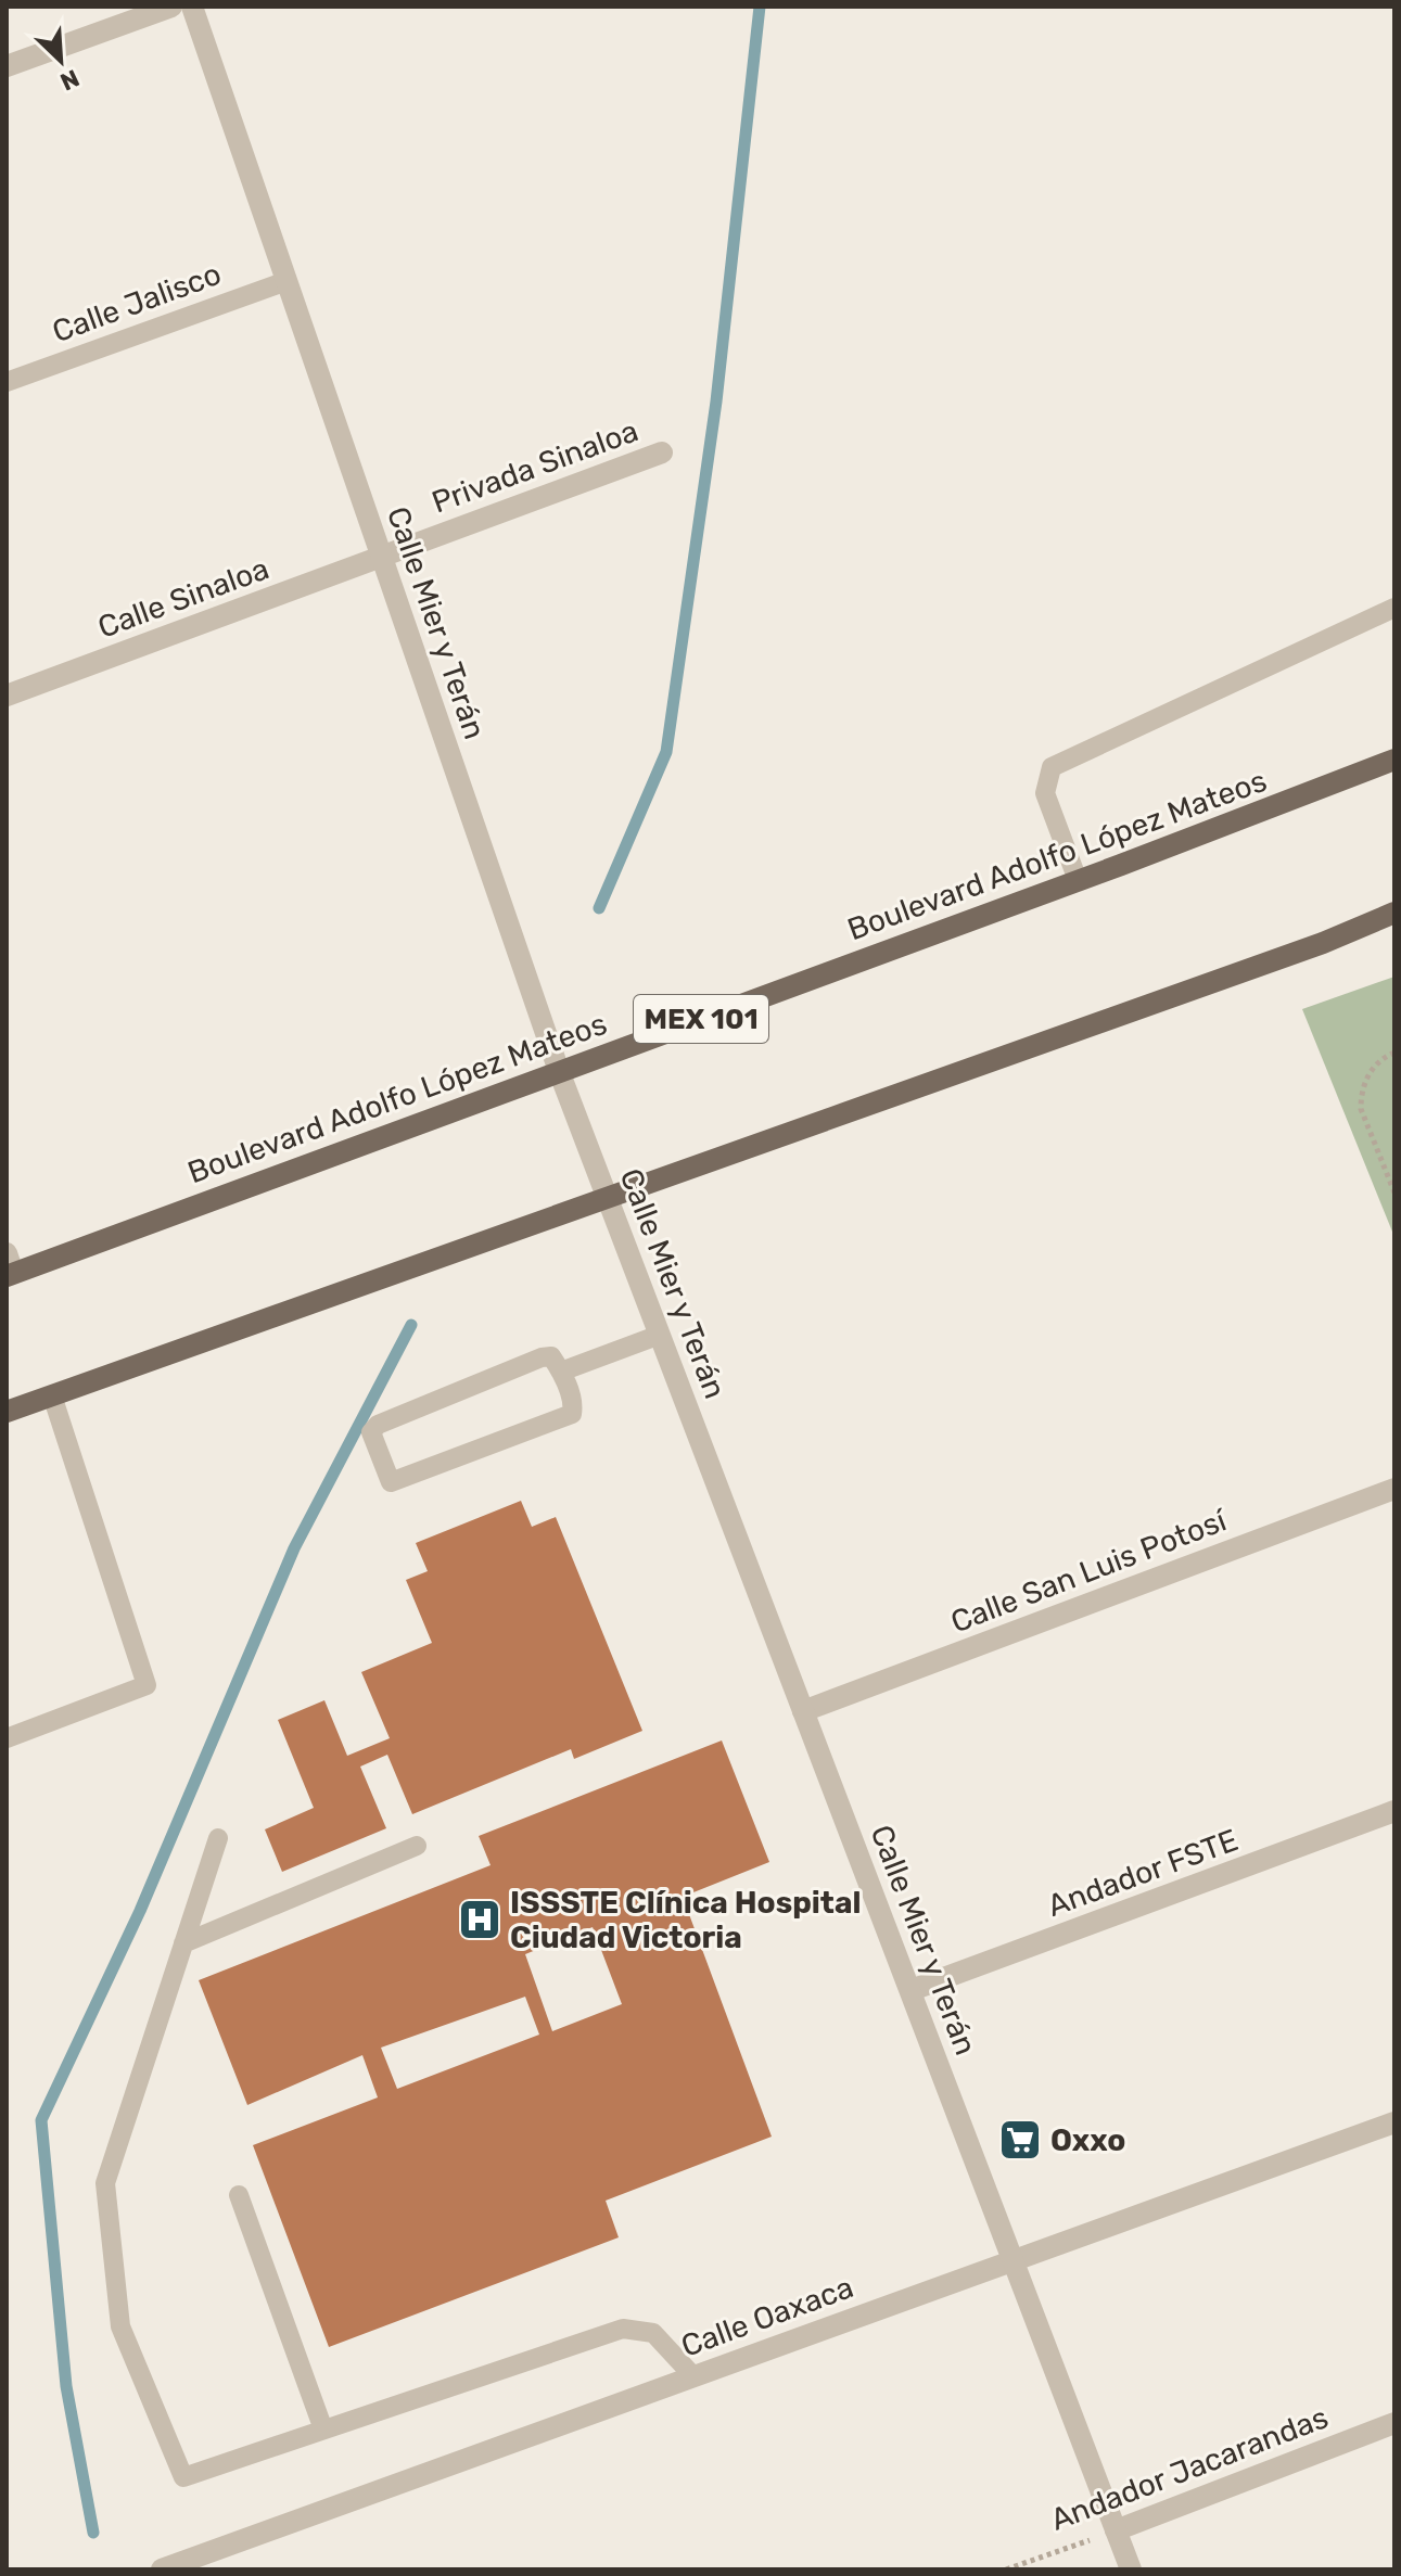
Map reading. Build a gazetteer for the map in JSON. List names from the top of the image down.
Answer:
{
  "streets": {
    "main road": ["Boulevard Adolfo López Mateos", "MEX 101"],
    "street": [
      "Privada Sinaloa",
      "Calle Sinaloa",
      "Calle Mier y Terán",
      "Calle San Luis Potosí",
      "Andador FSTE",
      "Calle Oaxaca",
      "Andador Jacarandas"
    ],
    "lane": ["Calle Jalisco"]
  },
  "crossings": [
    ["Calle Jalisco", "Calle Mier y Terán"],
    ["Privada Sinaloa", "Calle Sinaloa"],
    ["Privada Sinaloa", "Calle Mier y Terán"],
    ["Calle Sinaloa", "Calle Mier y Terán"],
    ["Calle Mier y Terán", "Boulevard Adolfo López Mateos"],
    ["Calle Mier y Terán", "Calle San Luis Potosí"],
    ["Calle Mier y Terán", "Andador FSTE"],
    ["Calle Mier y Terán", "Calle Oaxaca"],
    ["Calle Mier y Terán", "Andador Jacarandas"]
  ],
  "places": {
    "hospital": ["ISSSTE Clínica Hospital Ciudad Victoria"],
    "supermarket": ["Oxxo"]
  },
  "north": "bottom right"
}
